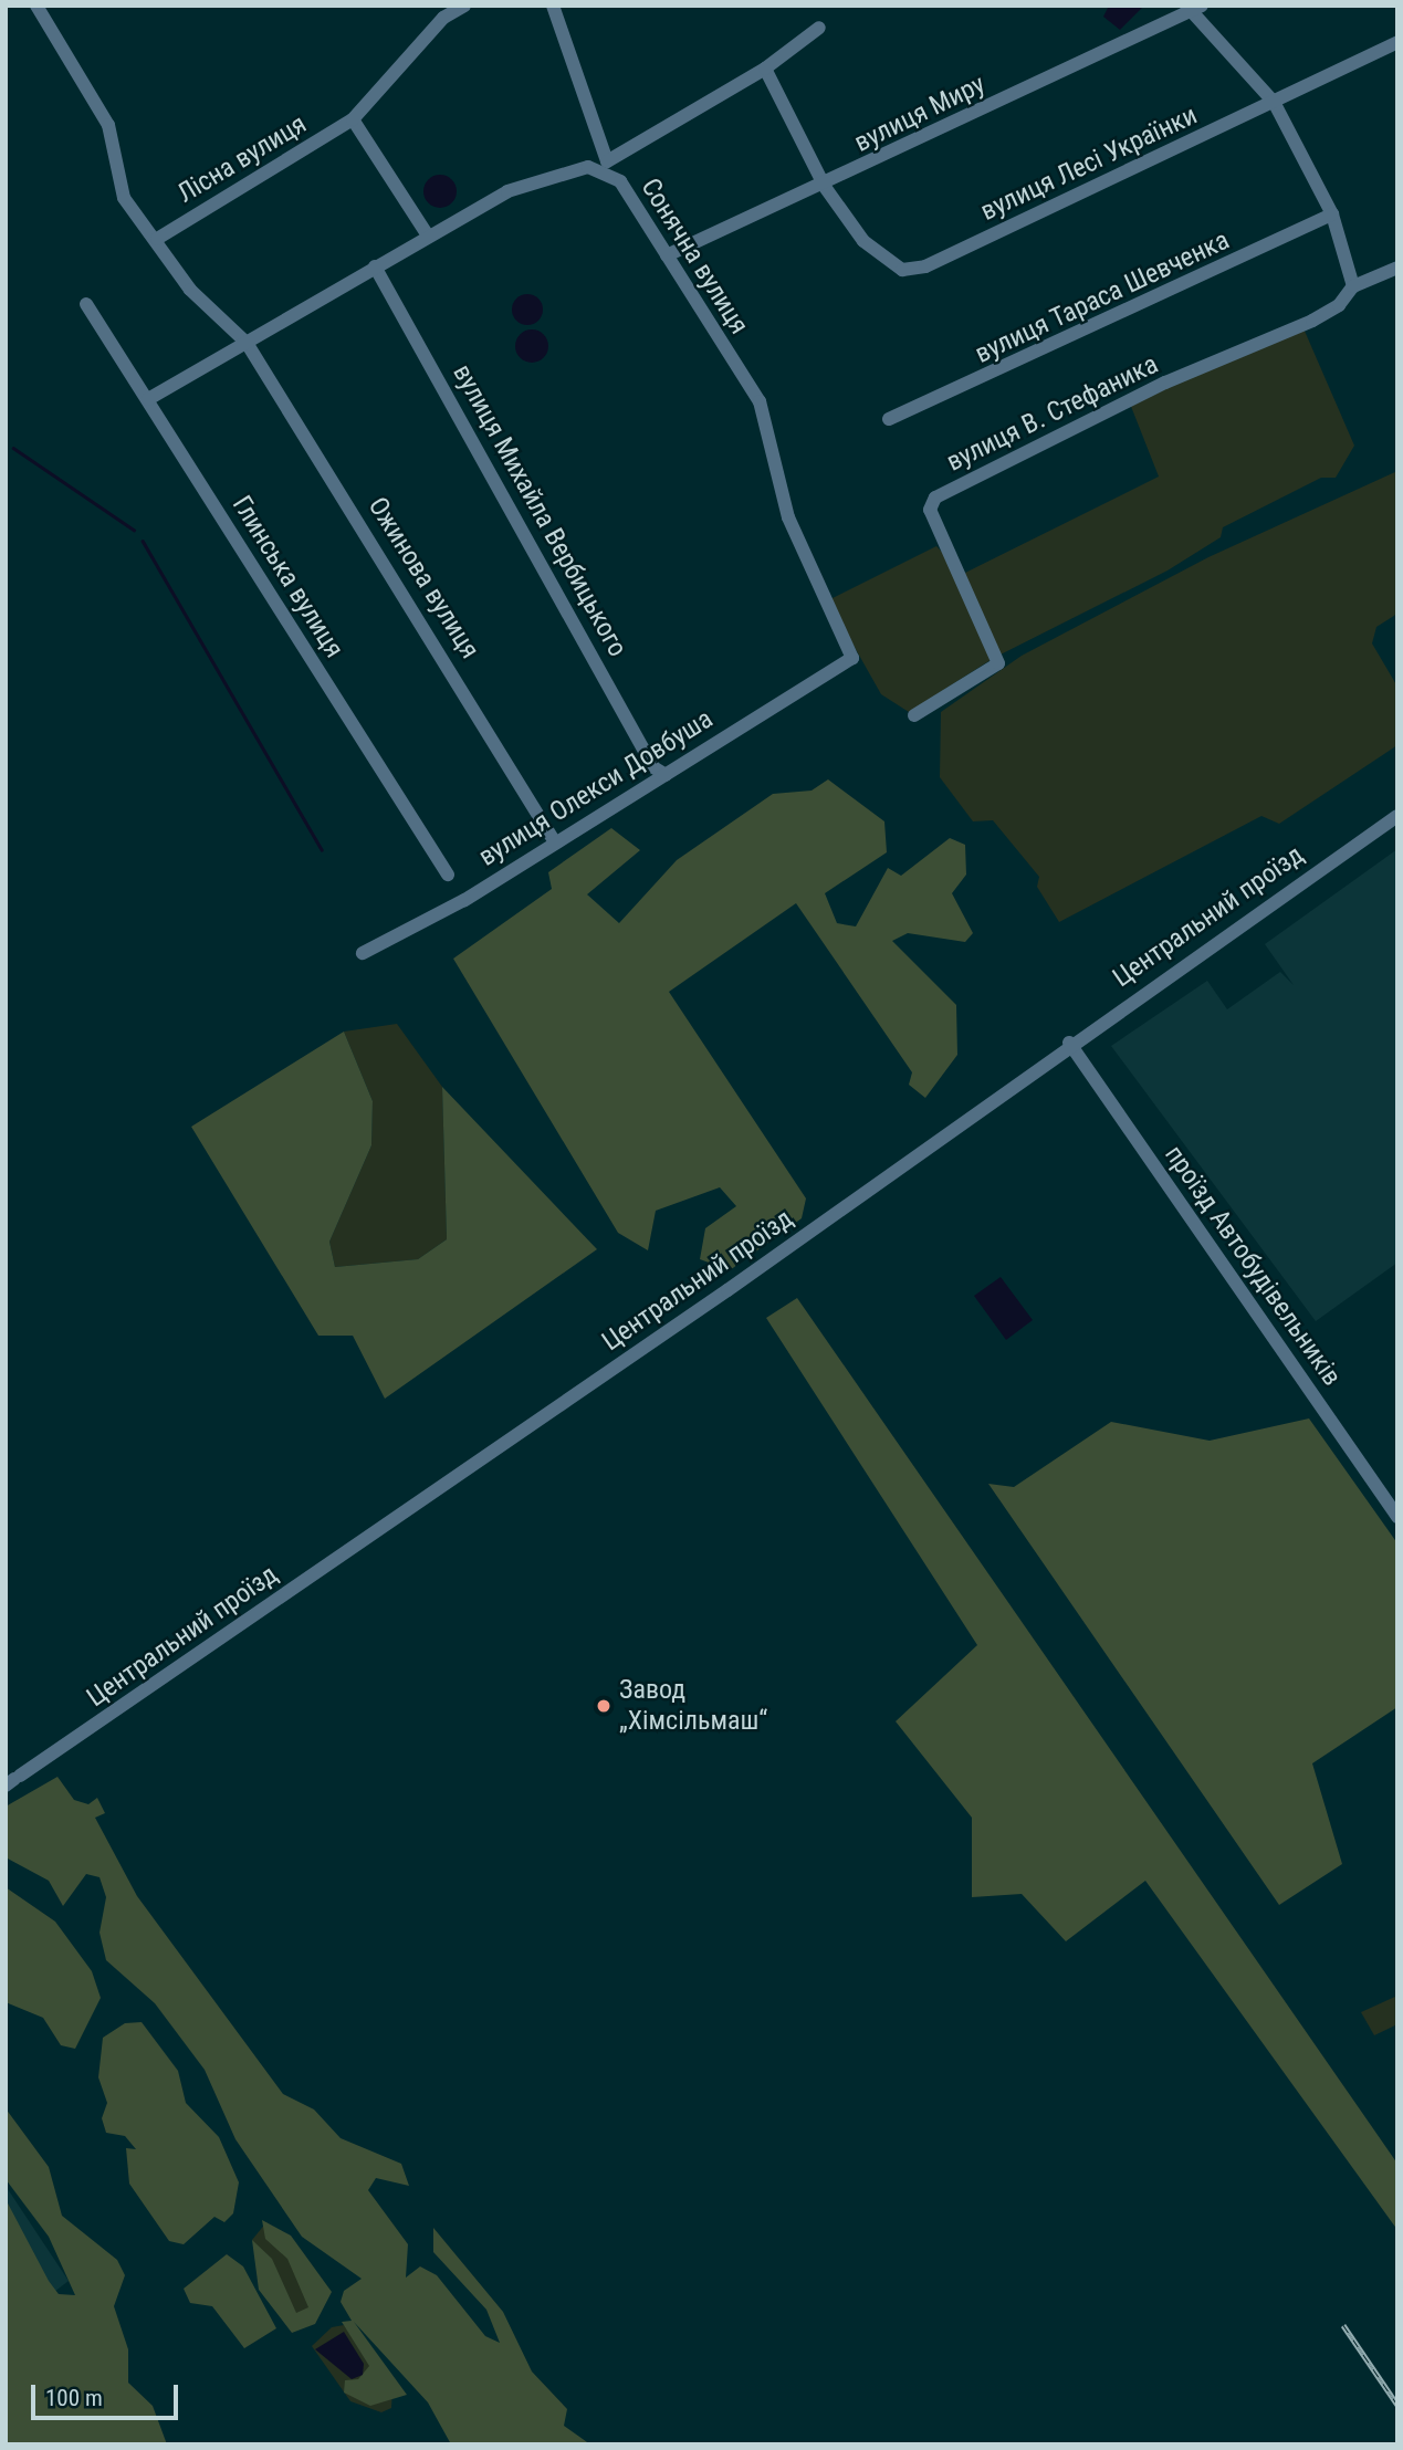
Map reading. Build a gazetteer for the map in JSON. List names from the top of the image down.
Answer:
{
  "streets": {
    "street": [
      "вулиця Миру",
      "Лісна вулиця",
      "вулиця Лесі Українки",
      "Сонячна вулиця",
      "вулиця Тараса Шевченка",
      "вулиця В. Стефаника",
      "вулиця Михайла Вербицького",
      "Глинська вулиця",
      "Ожинова вулиця",
      "вулиця Олекси Довбуша",
      "Центральний проїзд",
      "проїзд Автобудівельників"
    ]
  },
  "crossings": [
    ["вулиця Миру", "вулиця Лесі Українки"],
    ["вулиця Миру", "Сонячна вулиця"],
    ["Сонячна вулиця", "вулиця Михайла Вербицького"],
    ["Сонячна вулиця", "Глинська вулиця"],
    ["Сонячна вулиця", "Ожинова вулиця"],
    ["Сонячна вулиця", "вулиця Олекси Довбуша"],
    ["вулиця Михайла Вербицького", "вулиця Олекси Довбуша"],
    ["Ожинова вулиця", "вулиця Олекси Довбуша"],
    ["Центральний проїзд", "проїзд Автобудівельників"]
  ],
  "places": ["Завод „Хімсільмаш“"],
  "scale_bar": "100 m"
}
